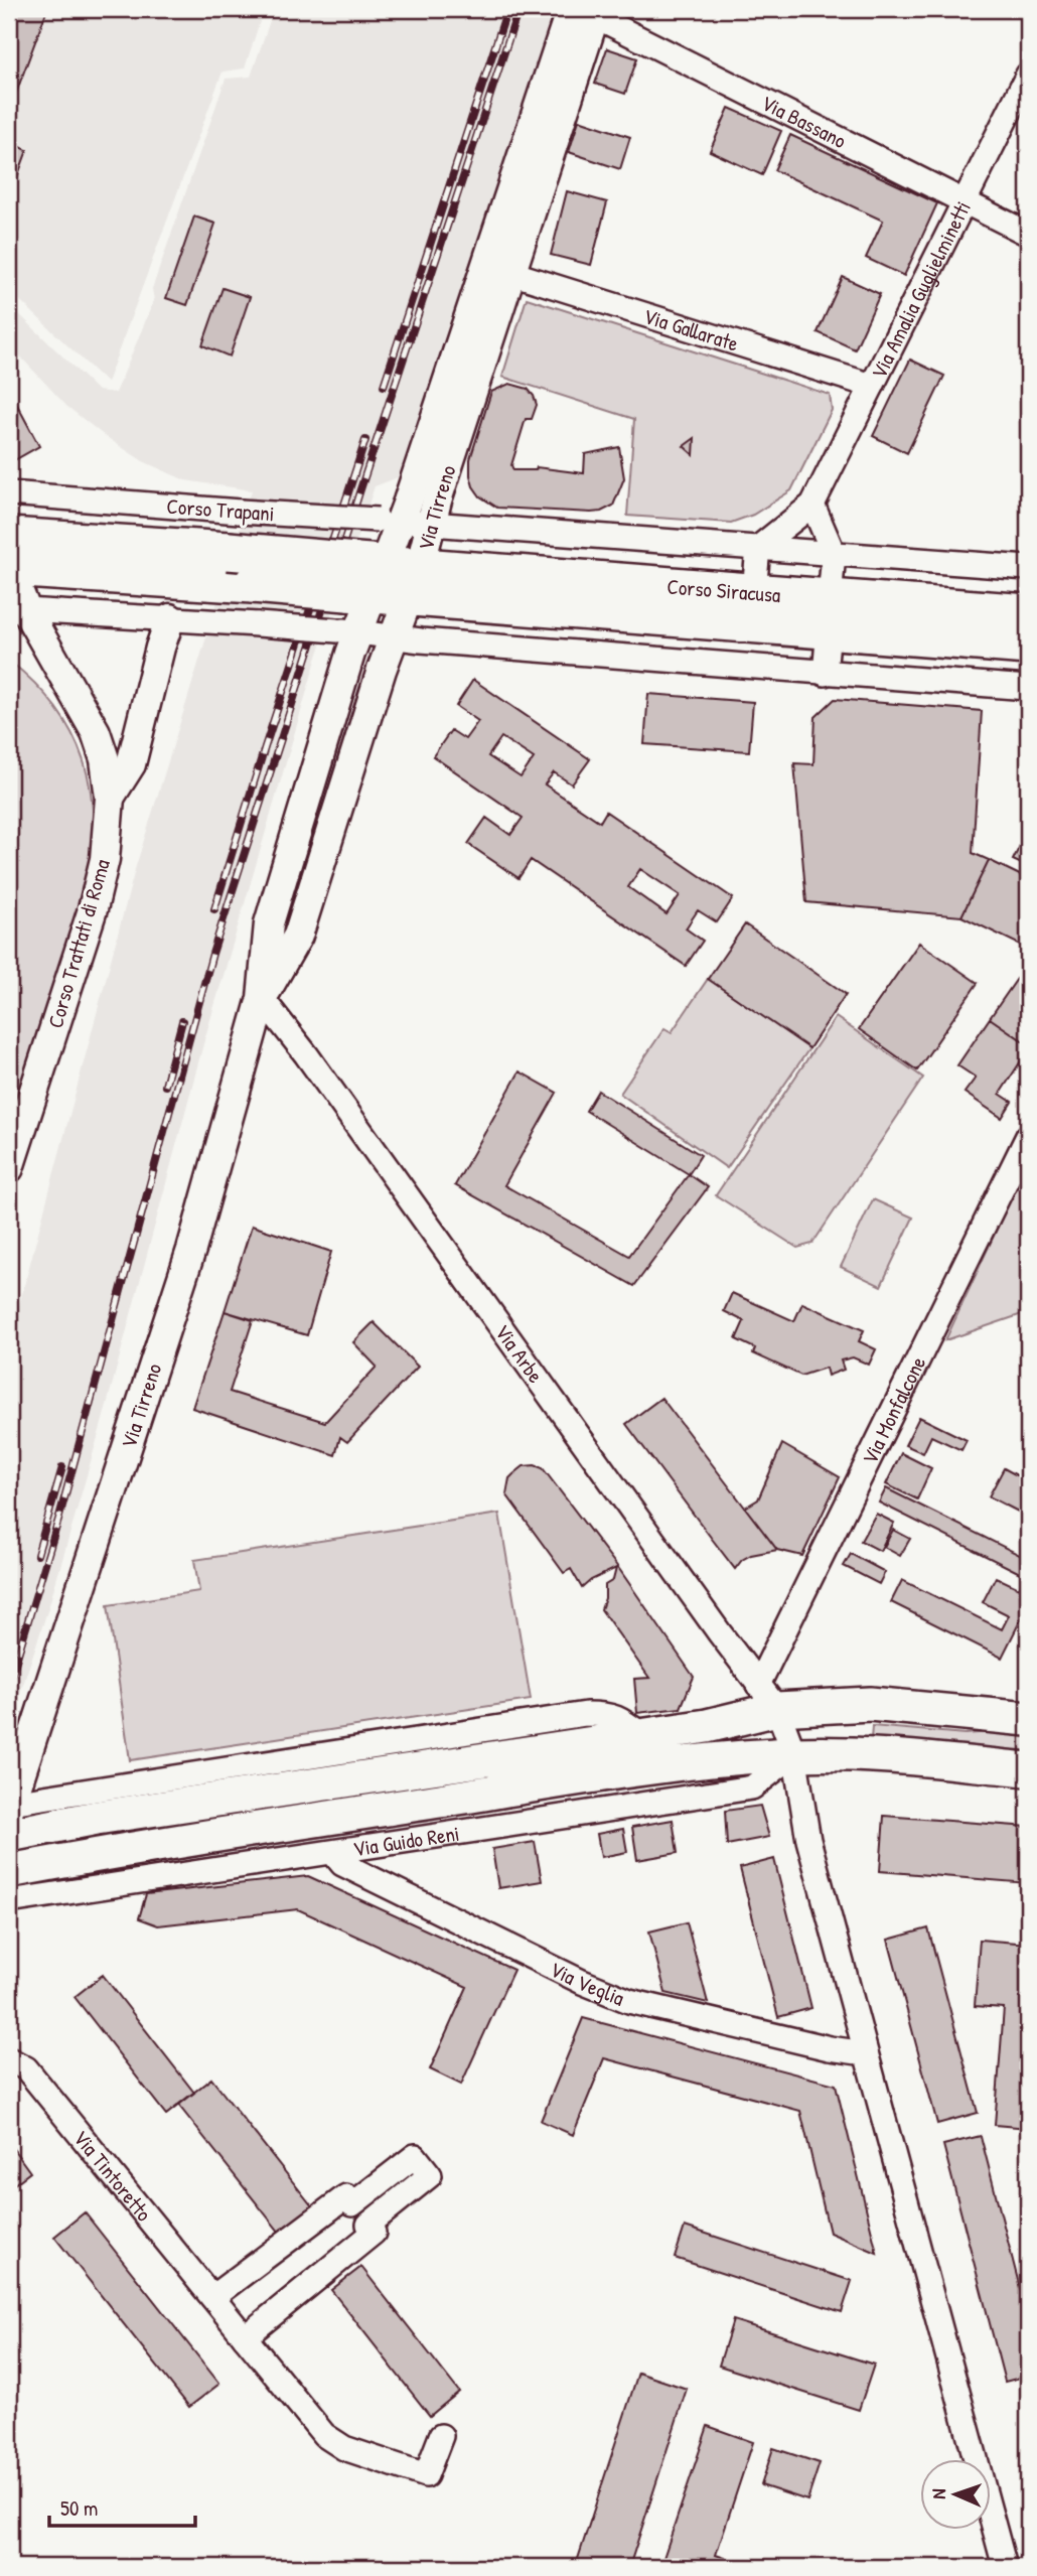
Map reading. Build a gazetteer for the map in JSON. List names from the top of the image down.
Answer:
{
  "streets": {
    "main road": ["Corso Trapani", "Corso Siracusa", "Via Guido Reni"],
    "street": [
      "Via Bassano",
      "Via Amalia Guglielminetti",
      "Via Gallarate",
      "Via Tirreno",
      "Corso Trattati di Roma",
      "Via Arbe",
      "Via Monfalcone",
      "Via Veglia",
      "Via Tintoretto"
    ]
  },
  "crossings": [
    ["Via Bassano", "Via Amalia Guglielminetti"],
    ["Via Bassano", "Via Tirreno"],
    ["Via Amalia Guglielminetti", "Via Gallarate"],
    ["Via Amalia Guglielminetti", "Corso Siracusa"],
    ["Via Gallarate", "Via Tirreno"],
    ["Via Tirreno", "Corso Trapani"],
    ["Via Tirreno", "Corso Siracusa"],
    ["Via Tirreno", "Via Arbe"],
    ["Corso Trapani", "Corso Siracusa"],
    ["Corso Trapani", "Corso Trattati di Roma"],
    ["Via Arbe", "Via Monfalcone"],
    ["Via Guido Reni", "Via Veglia"]
  ],
  "scale_bar": "50 m",
  "north": "left"
}
